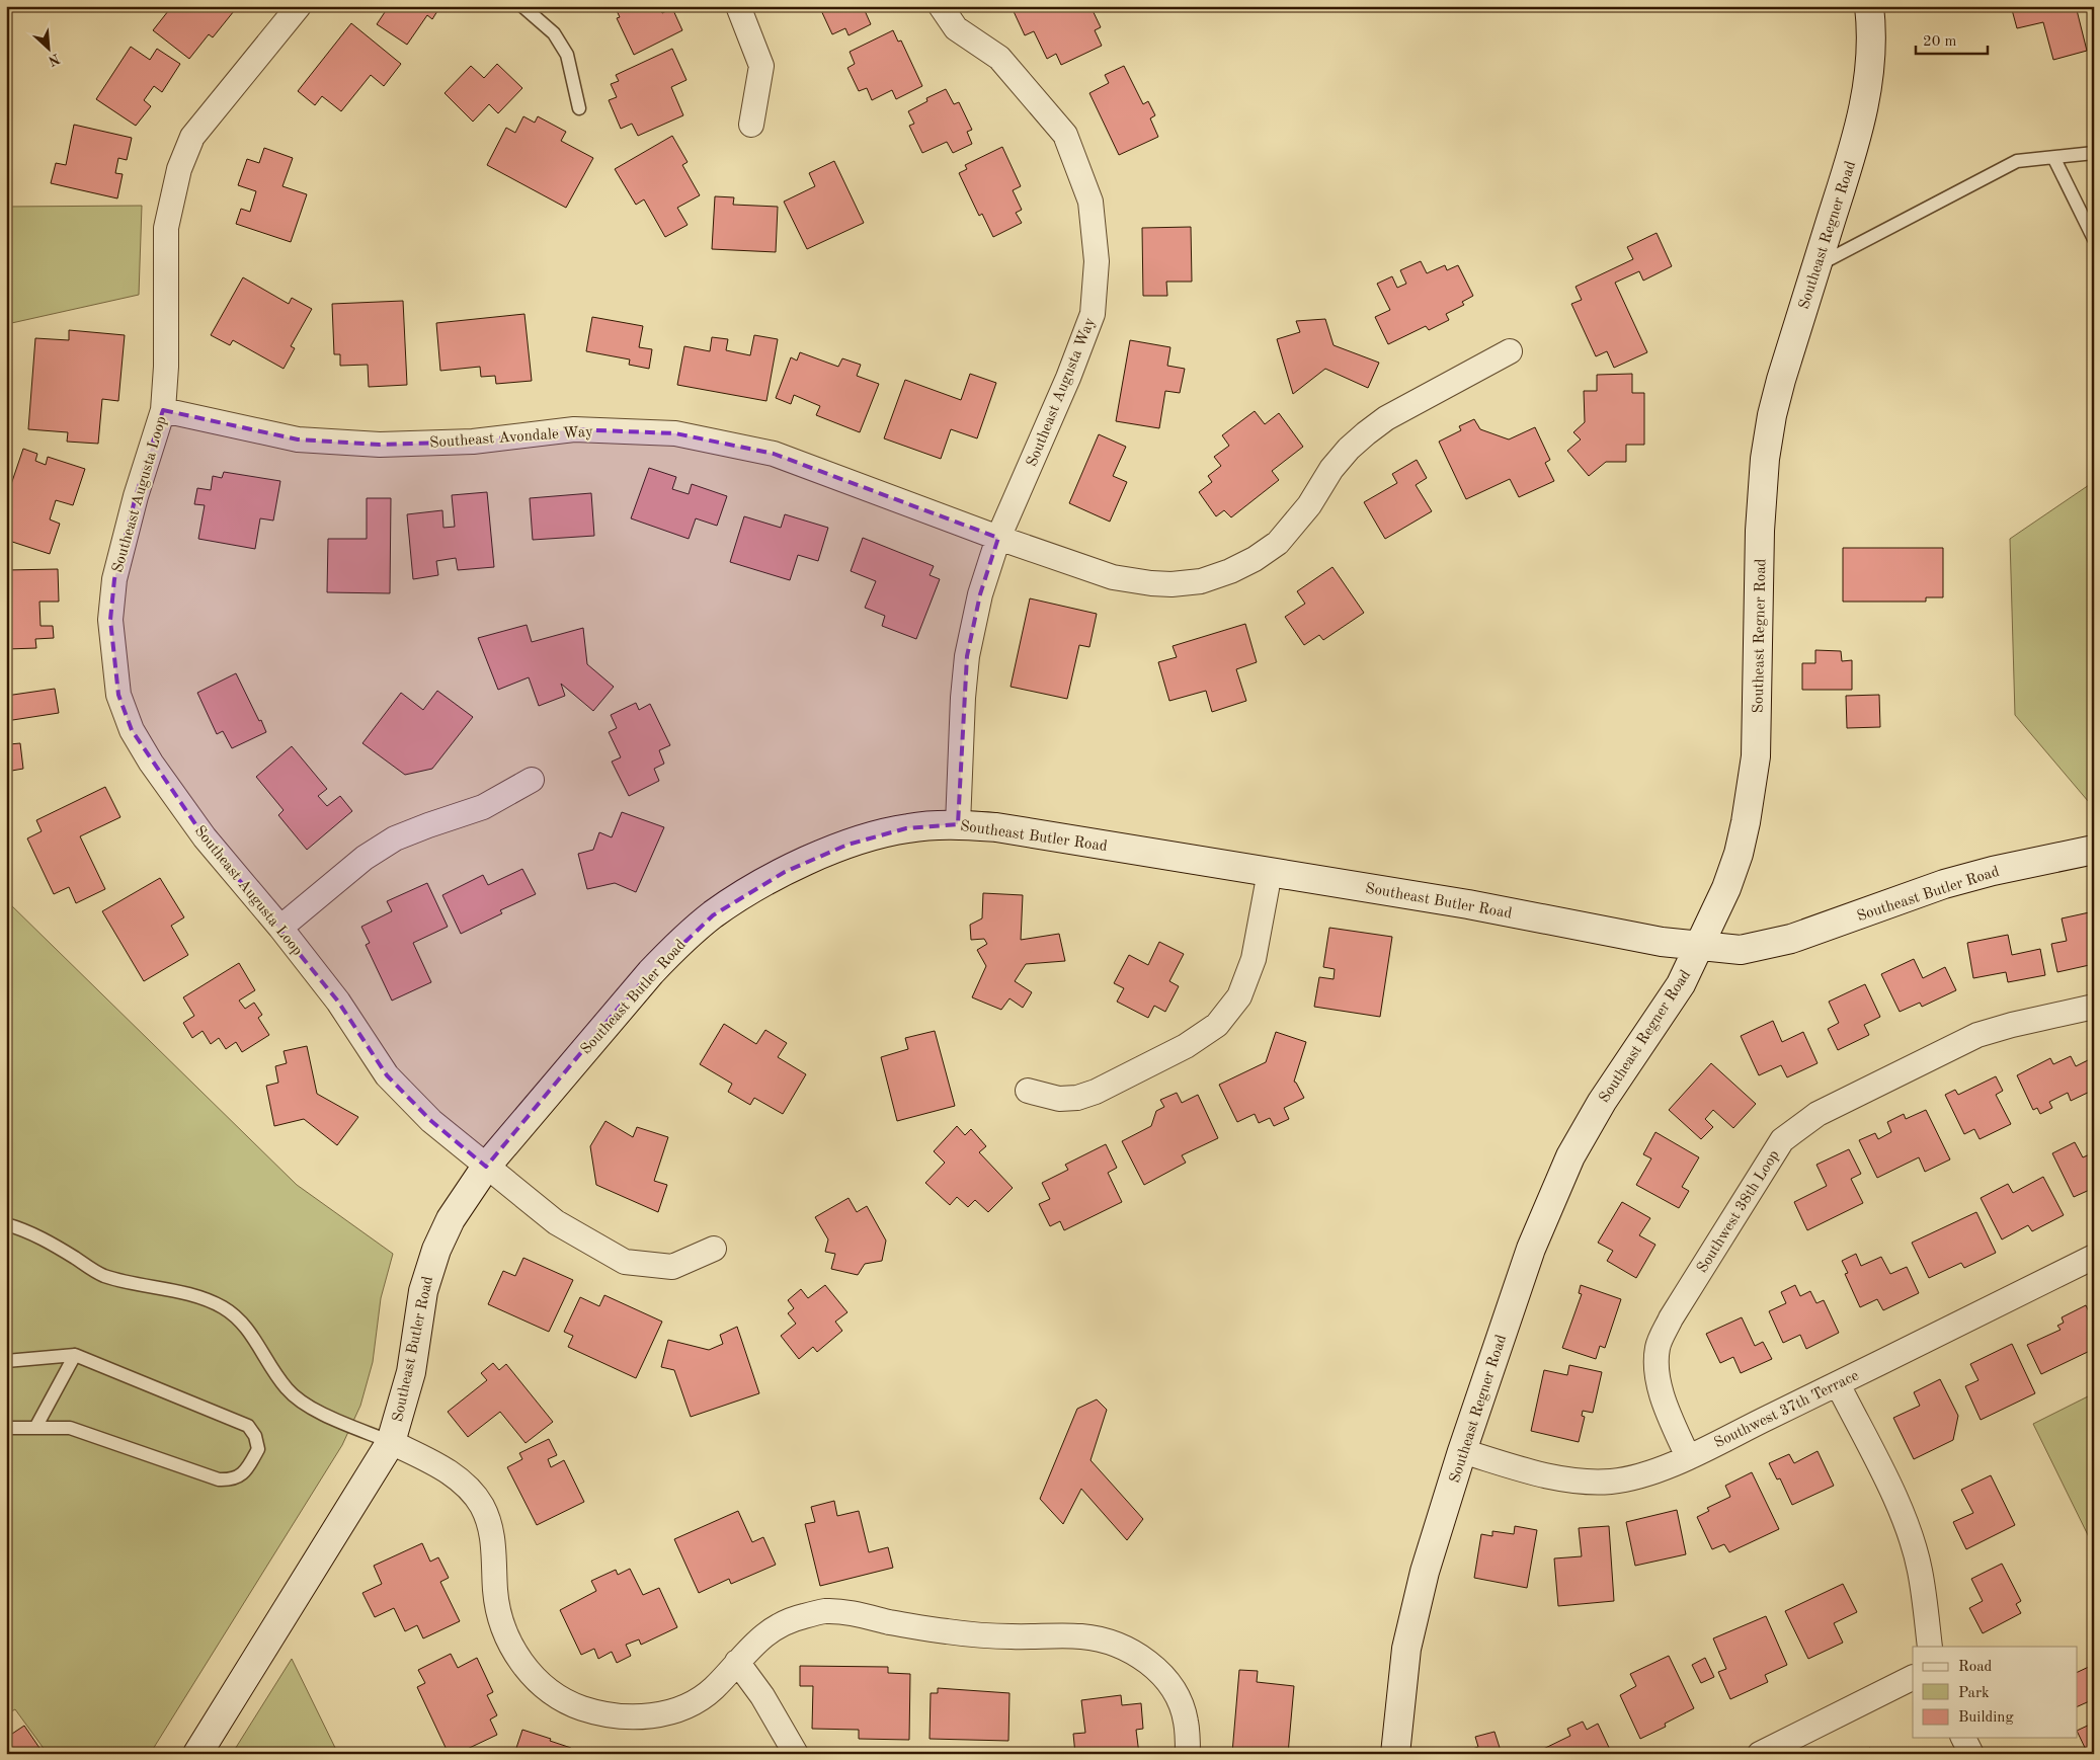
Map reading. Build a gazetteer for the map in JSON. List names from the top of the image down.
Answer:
{
  "streets": {
    "main road": ["Southeast Regner Road", "Southeast Butler Road"],
    "street": [
      "Southeast Augusta Way",
      "Southeast Avondale Way",
      "Southeast Augusta Loop",
      "Southwest 38th Loop",
      "Southwest 37th Terrace"
    ]
  },
  "crossings": [
    ["Southeast Regner Road", "Southeast Butler Road"],
    ["Southeast Regner Road", "Southwest 37th Terrace"],
    ["Southeast Augusta Way", "Southeast Avondale Way"],
    ["Southeast Augusta Way", "Southeast Butler Road"],
    ["Southeast Avondale Way", "Southeast Augusta Loop"],
    ["Southeast Augusta Loop", "Southeast Butler Road"],
    ["Southwest 38th Loop", "Southwest 37th Terrace"]
  ],
  "legend": ["Road", "Park", "Building"],
  "scale_bar": "20 m",
  "north": "bottom right"
}
